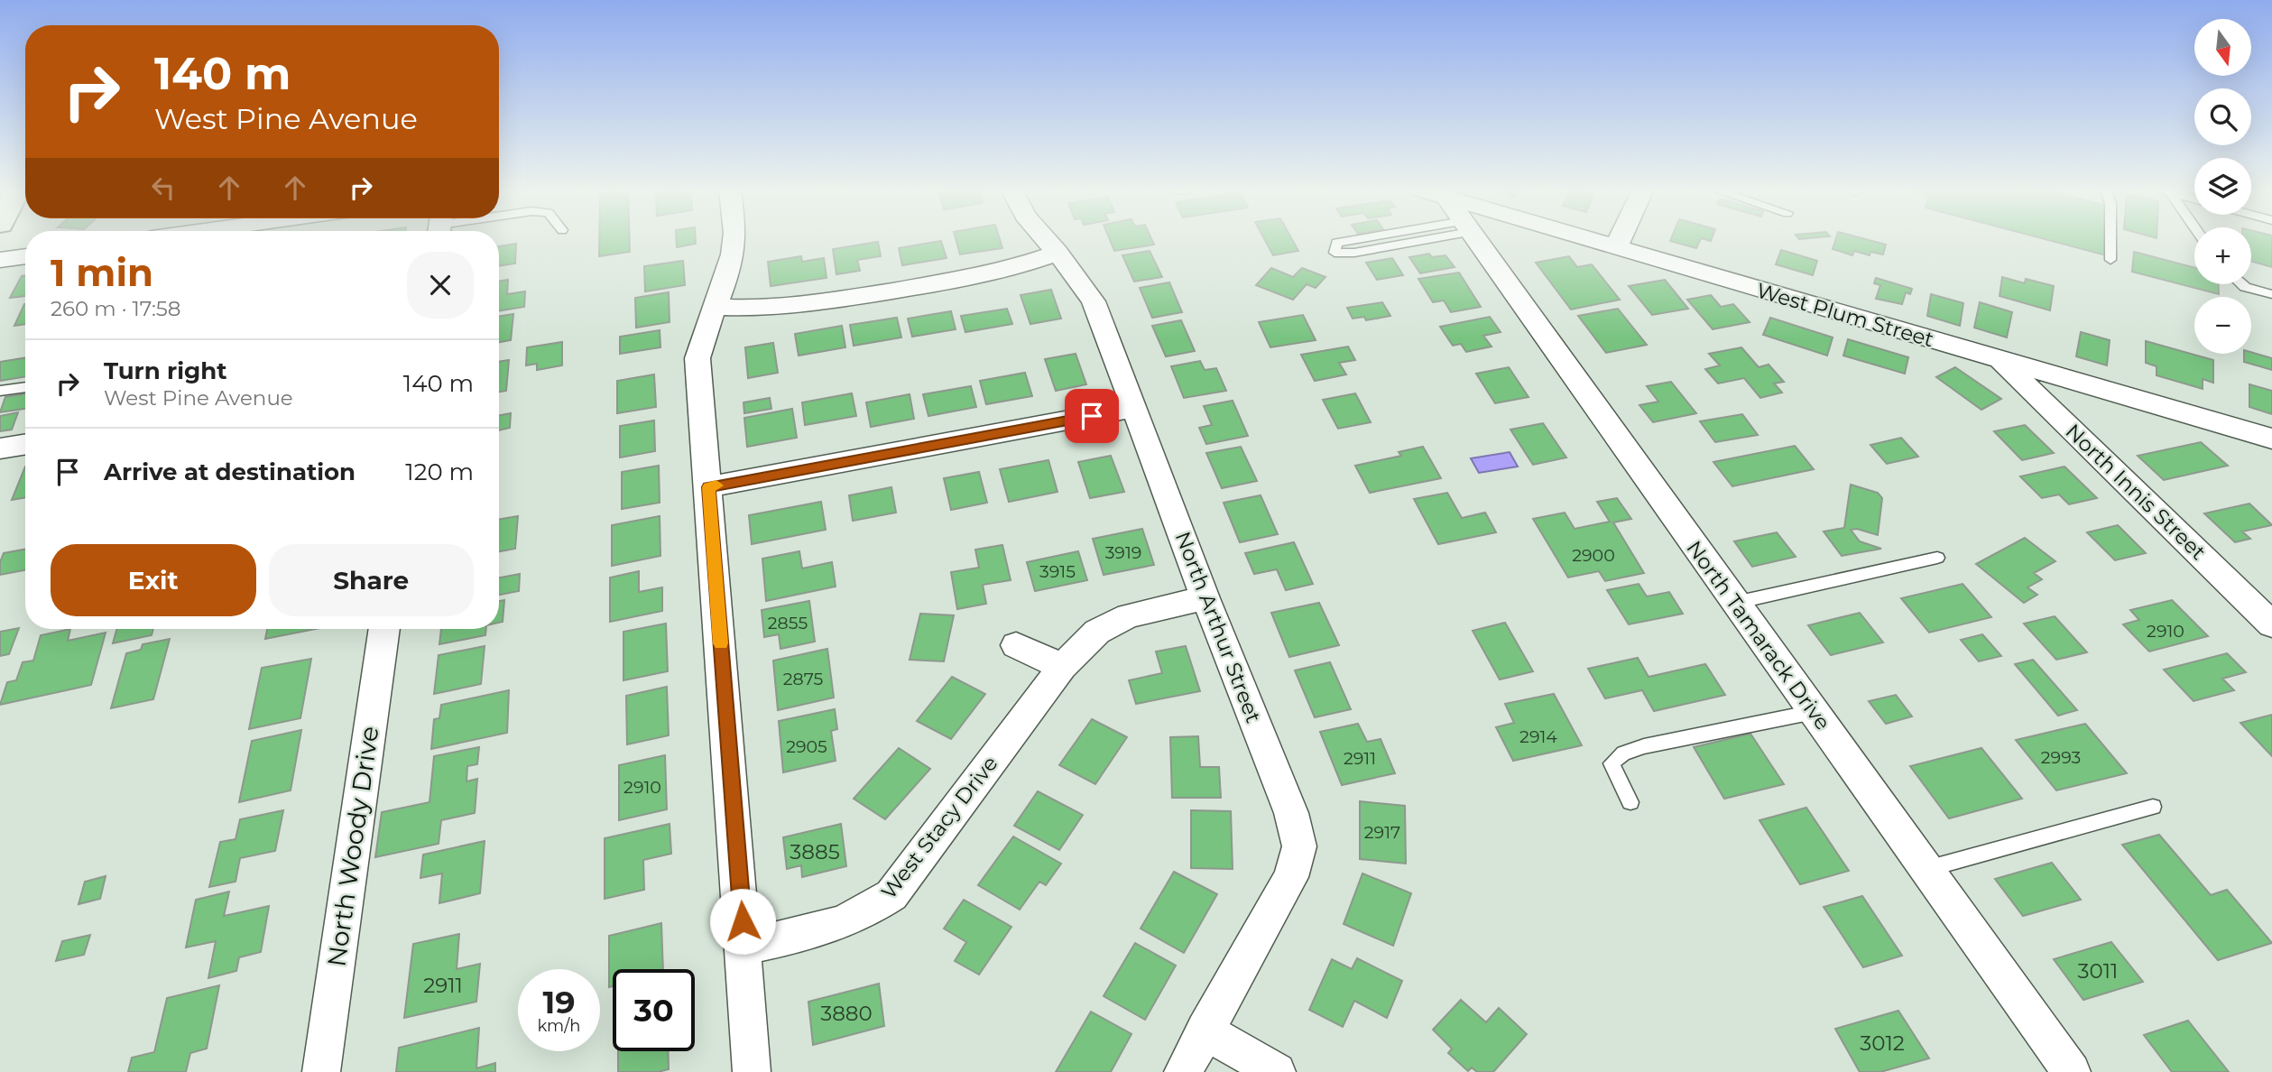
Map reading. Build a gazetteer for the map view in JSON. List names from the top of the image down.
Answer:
{
  "streets": {
    "street": [
      "West Plum Street",
      "North Innis Street",
      "North Arthur Street",
      "North Tamarack Drive",
      "West Stacy Drive",
      "North Woody Drive"
    ]
  },
  "crossings": [
    ["West Plum Street", "North Innis Street"],
    ["North Arthur Street", "West Stacy Drive"]
  ],
  "house_numbers": [
    "3919",
    "2900",
    "3915",
    "2855",
    "2910",
    "2875",
    "2914",
    "2905",
    "2993",
    "2911",
    "2910",
    "2917",
    "3885",
    "3011",
    "2911",
    "3880",
    "3012"
  ],
  "north": "bottom",
  "page": {
    "map_buttons": ["+", "−"],
    "turn": ["140 m", "West Pine Avenue"],
    "heading": ["1 min", "260 m · 17:58"],
    "list": [
      {
        "name": "Turn right",
        "note": "West Pine Avenue",
        "value": "140 m"
      },
      {
        "name": "Arrive at destination",
        "value": "120 m"
      }
    ],
    "buttons": ["Exit", "Share"],
    "speed": "19 km/h",
    "limit": "30"
  }
}
